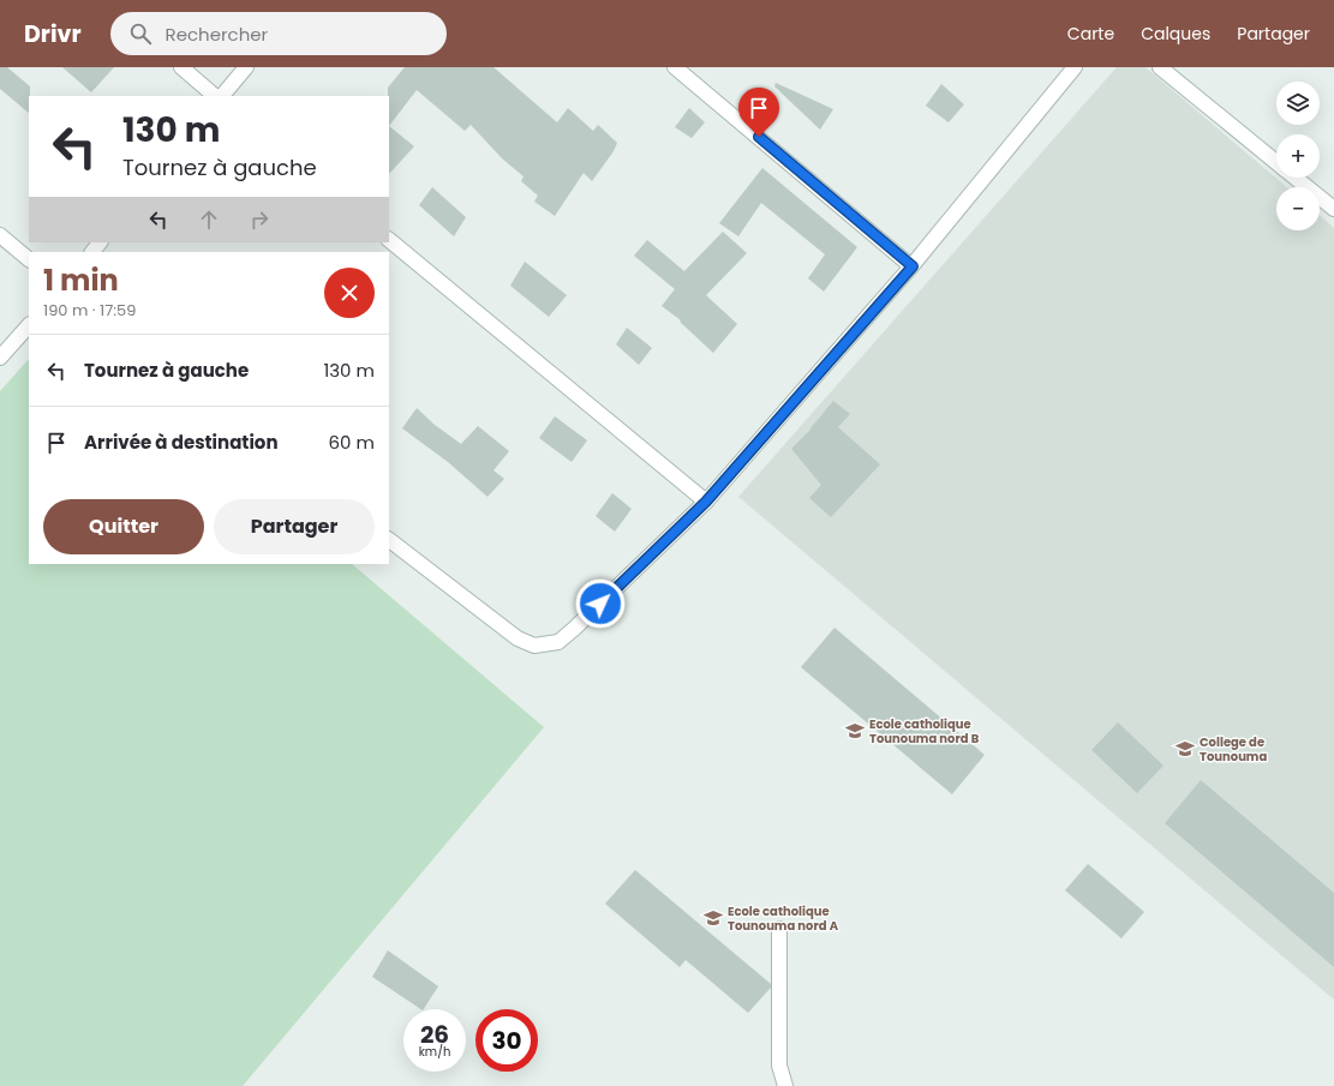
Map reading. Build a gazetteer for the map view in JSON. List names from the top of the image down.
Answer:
{
  "places": {
    "school or university": ["Ecole catholique Tounouma nord B", "College de Tounouma", "Ecole catholique Tounouma nord A"]
  },
  "page": {
    "header": "Drivr",
    "search": "Rechercher",
    "nav": ["Carte", "Calques", "Partager"],
    "map_buttons": ["+", "−"],
    "turn": ["130 m", "Tournez à gauche"],
    "heading": ["1 min", "190 m · 17:59"],
    "list": [
      {
        "name": "Tournez à gauche",
        "value": "130 m"
      },
      {
        "name": "Arrivée à destination",
        "value": "60 m"
      }
    ],
    "buttons": ["Quitter", "Partager"],
    "speed": "26 km/h",
    "limit": "30"
  }
}
